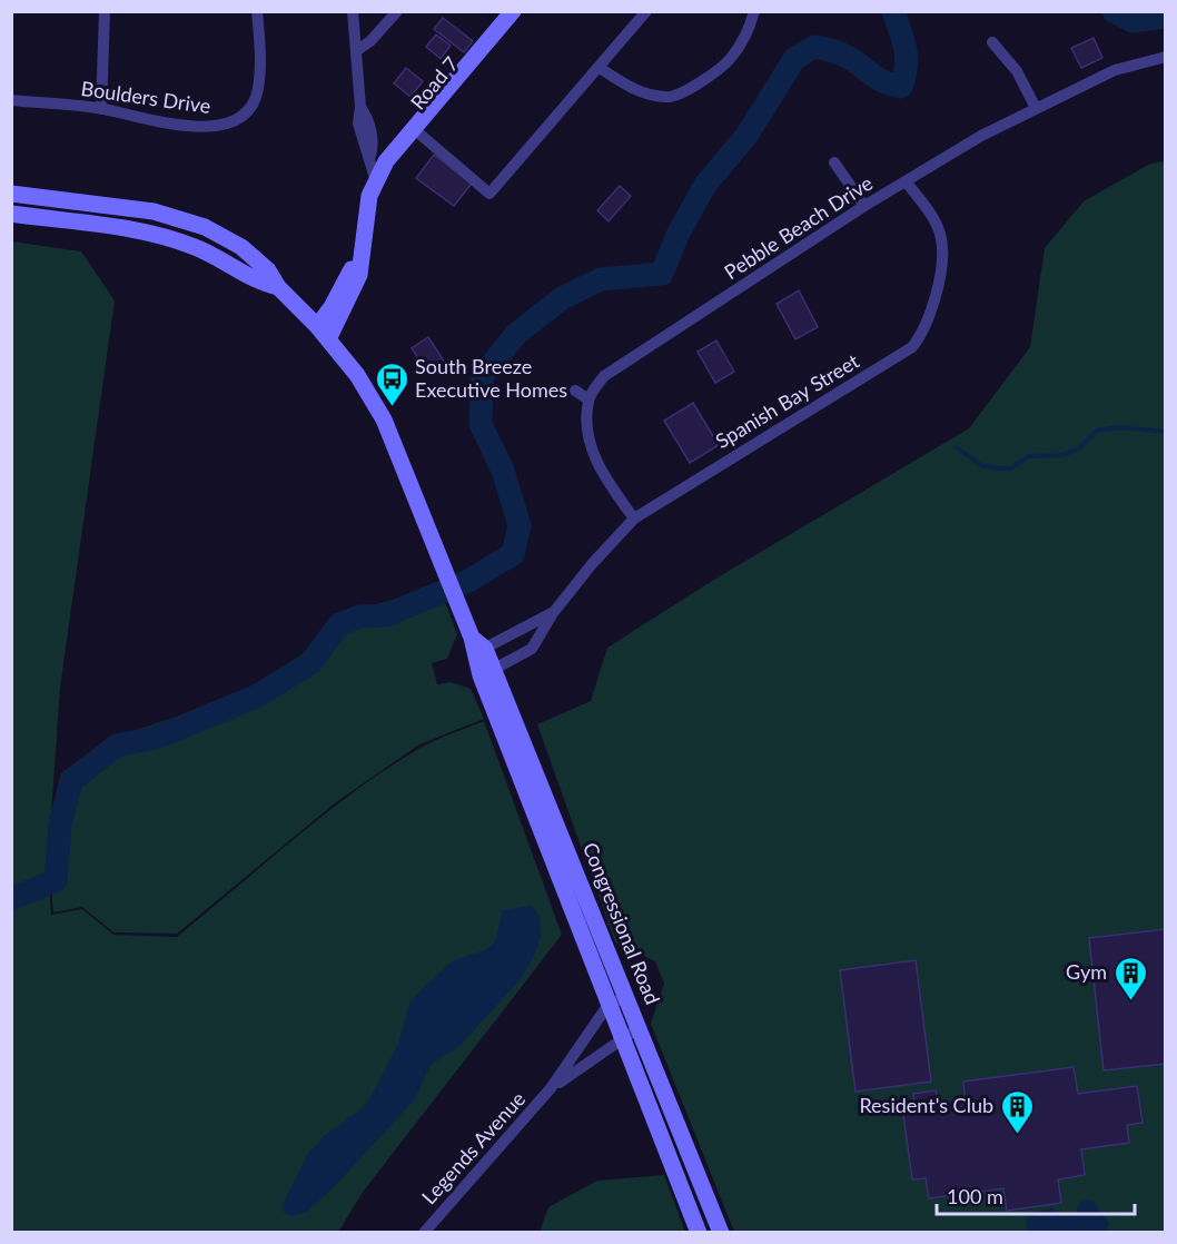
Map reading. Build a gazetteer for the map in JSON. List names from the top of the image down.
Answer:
{
  "streets": {
    "main road": ["Road 7", "Congressional Road"],
    "street": [
      "Boulders Drive",
      "Pebble Beach Drive",
      "Spanish Bay Street",
      "Legends Avenue"
    ]
  },
  "crossings": [
    ["Road 7", "Congressional Road"],
    ["Pebble Beach Drive", "Spanish Bay Street"],
    ["Spanish Bay Street", "Congressional Road"],
    ["Congressional Road", "Legends Avenue"]
  ],
  "places": {
    "bus stop": ["South Breeze Executive Homes"],
    "building": ["Gym", "Resident's Club"]
  },
  "scale_bar": "100 m"
}
